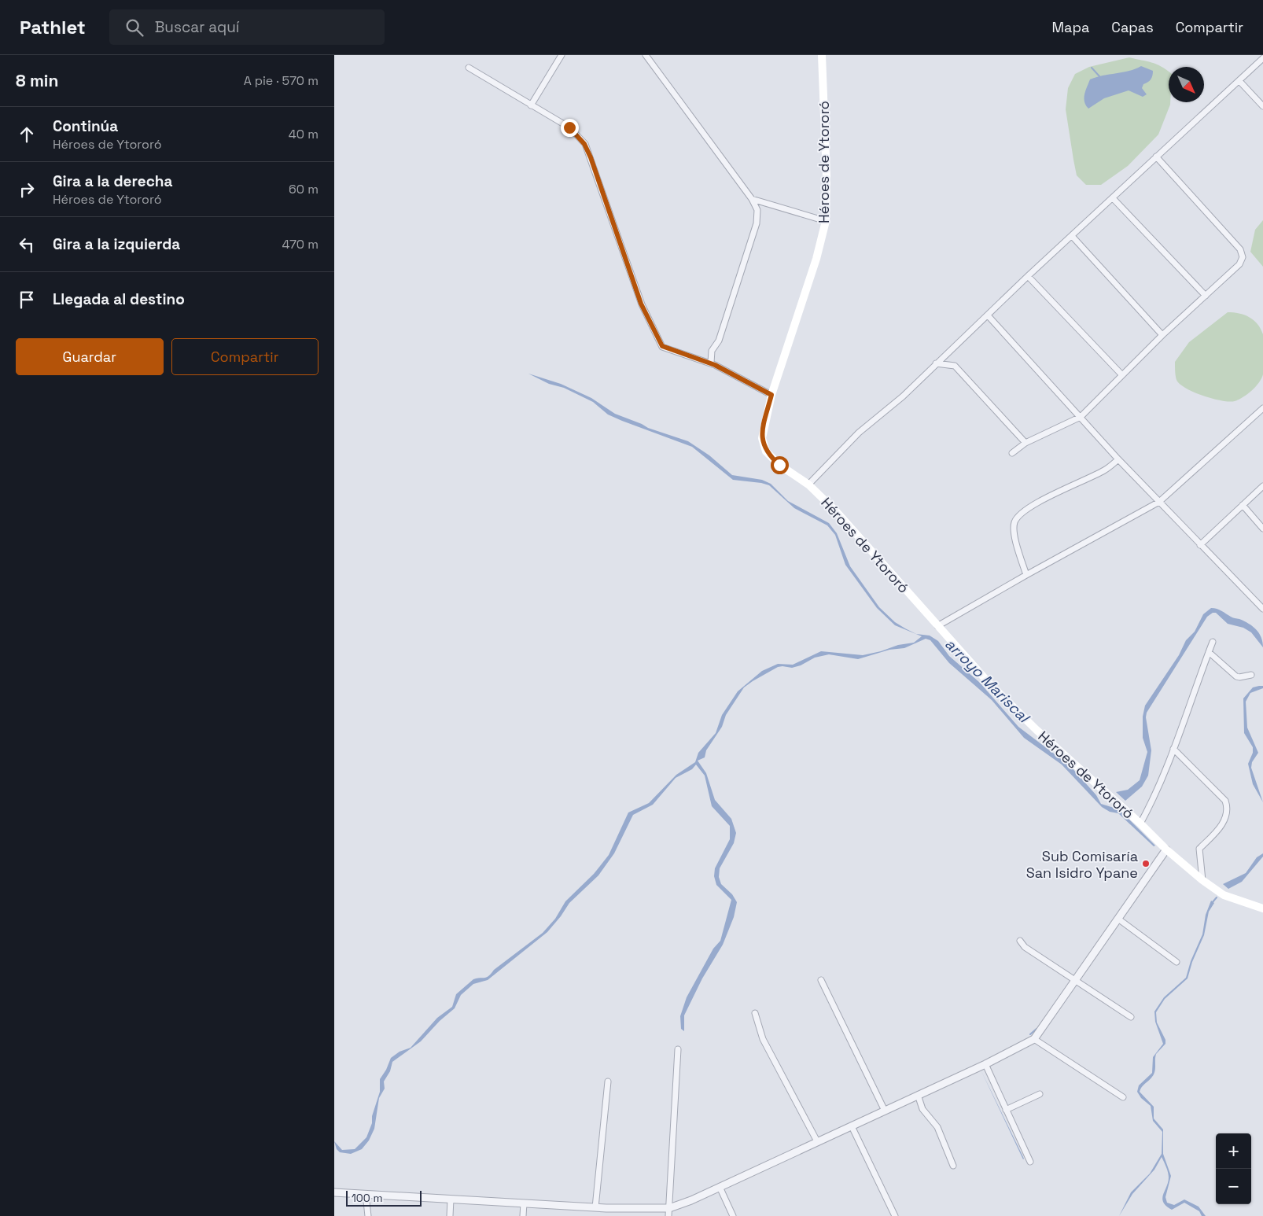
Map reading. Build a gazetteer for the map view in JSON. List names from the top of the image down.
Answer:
{
  "streets": {
    "main road": ["Héroes de Ytororó"]
  },
  "water": ["arroyo Mariscal"],
  "places": ["Sub Comisaría San Isidro Ypane"],
  "scale_bar": "100 m",
  "north": "bottom right",
  "page": {
    "header": "Pathlet",
    "search": "Buscar aquí",
    "nav": ["Mapa", "Capas", "Compartir"],
    "heading": ["8 min", "A pie · 570 m"],
    "list": [
      ["Continúa", "Héroes de Ytororó", "40 m"],
      ["Gira a la derecha", "Héroes de Ytororó", "60 m"],
      ["Gira a la izquierda", "470 m"],
      "Llegada al destino"
    ],
    "buttons": ["Guardar", "Compartir"],
    "map_buttons": ["+", "−"],
    "scale": "100 m"
  }
}
